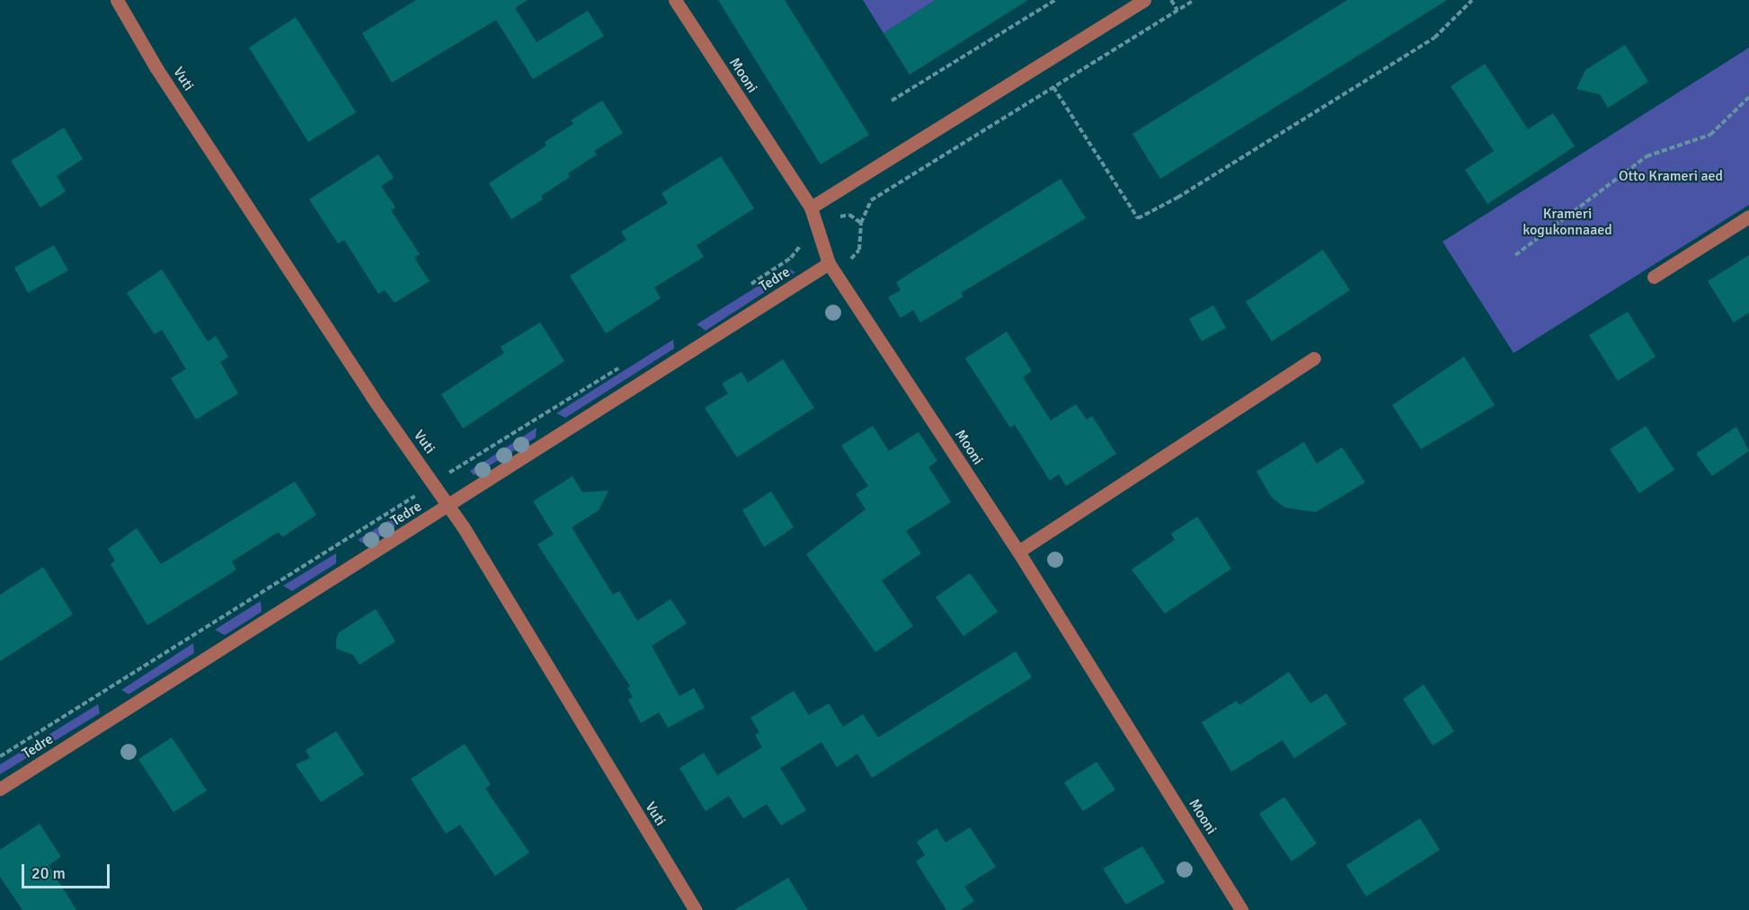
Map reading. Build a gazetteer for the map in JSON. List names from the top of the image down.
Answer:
{
  "streets": {
    "street": ["Mooni", "Vuti", "Tedre"]
  },
  "crossings": [
    ["Mooni", "Tedre"],
    ["Vuti", "Tedre"]
  ],
  "parks": ["Otto Krameri aed", "Krameri kogukonnaaed"],
  "scale_bar": "20 m"
}
